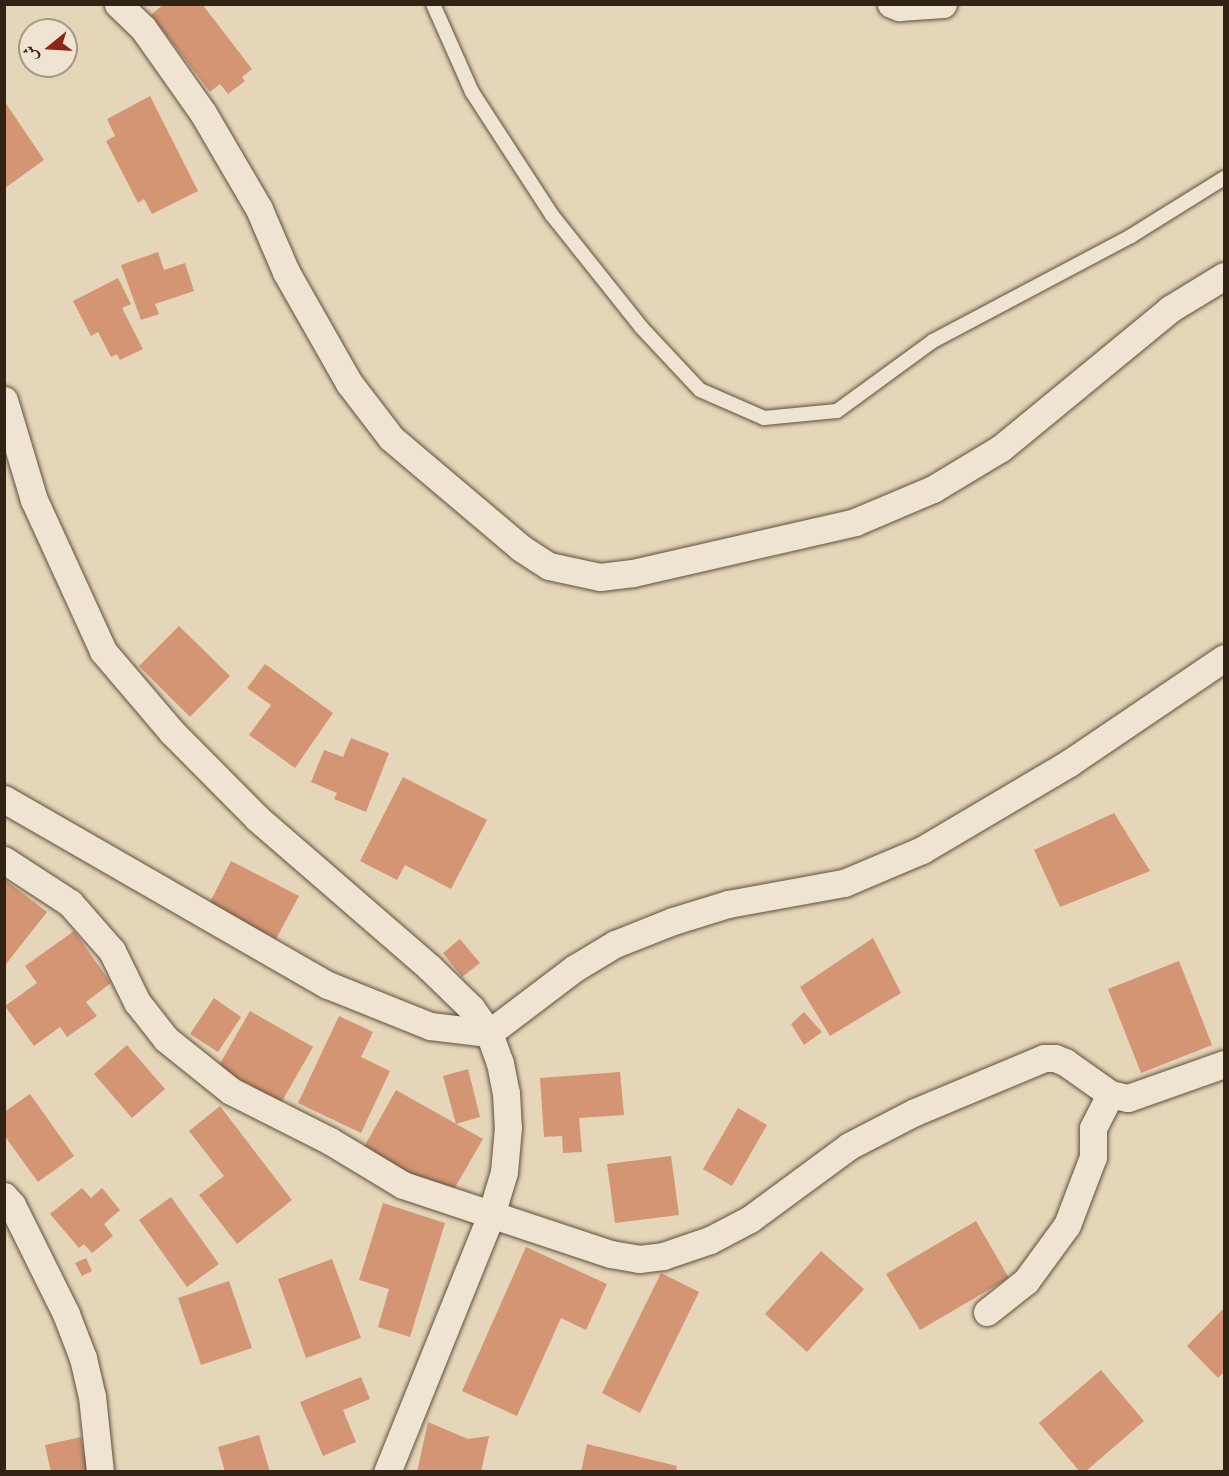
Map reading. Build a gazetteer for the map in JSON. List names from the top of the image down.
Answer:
{
  "north": "left"
}
